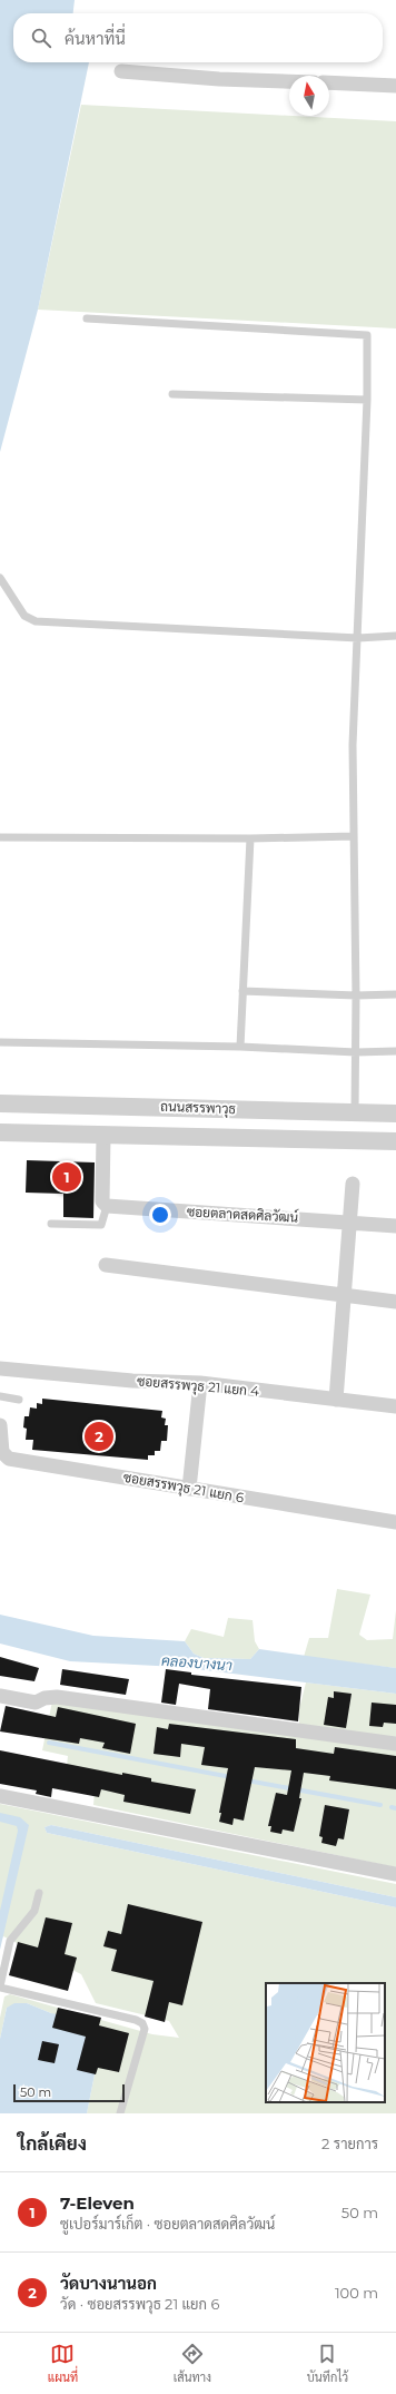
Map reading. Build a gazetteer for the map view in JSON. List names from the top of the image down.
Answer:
{
  "streets": {
    "street": [
      "ถนนสรรพาวุธ",
      "ซอยตลาดสดศิลวัฒน์",
      "ซอยสรรพวุธ 21 แยก 4",
      "ซอยสรรพวุธ 21 แยก 6"
    ]
  },
  "water": ["คลองบางนา"],
  "scale_bar": "50 m",
  "north": "top",
  "page": {
    "search": "ค้นหาที่นี่",
    "pins": ["1", "2"],
    "scale": "50 m",
    "heading": ["ใกล้เคียง", "2 รายการ"],
    "list": [
      {
        "mark": "1",
        "name": "7-Eleven",
        "note": "ซูเปอร์มาร์เก็ต · ซอยตลาดสดศิลวัฒน์",
        "value": "50 m"
      },
      {
        "mark": "2",
        "name": "วัดบางนานอก",
        "note": "วัด · ซอยสรรพวุธ 21 แยก 6",
        "value": "100 m"
      }
    ],
    "nav": ["แผนที่", "เส้นทาง", "บันทึกไว้"]
  }
}
